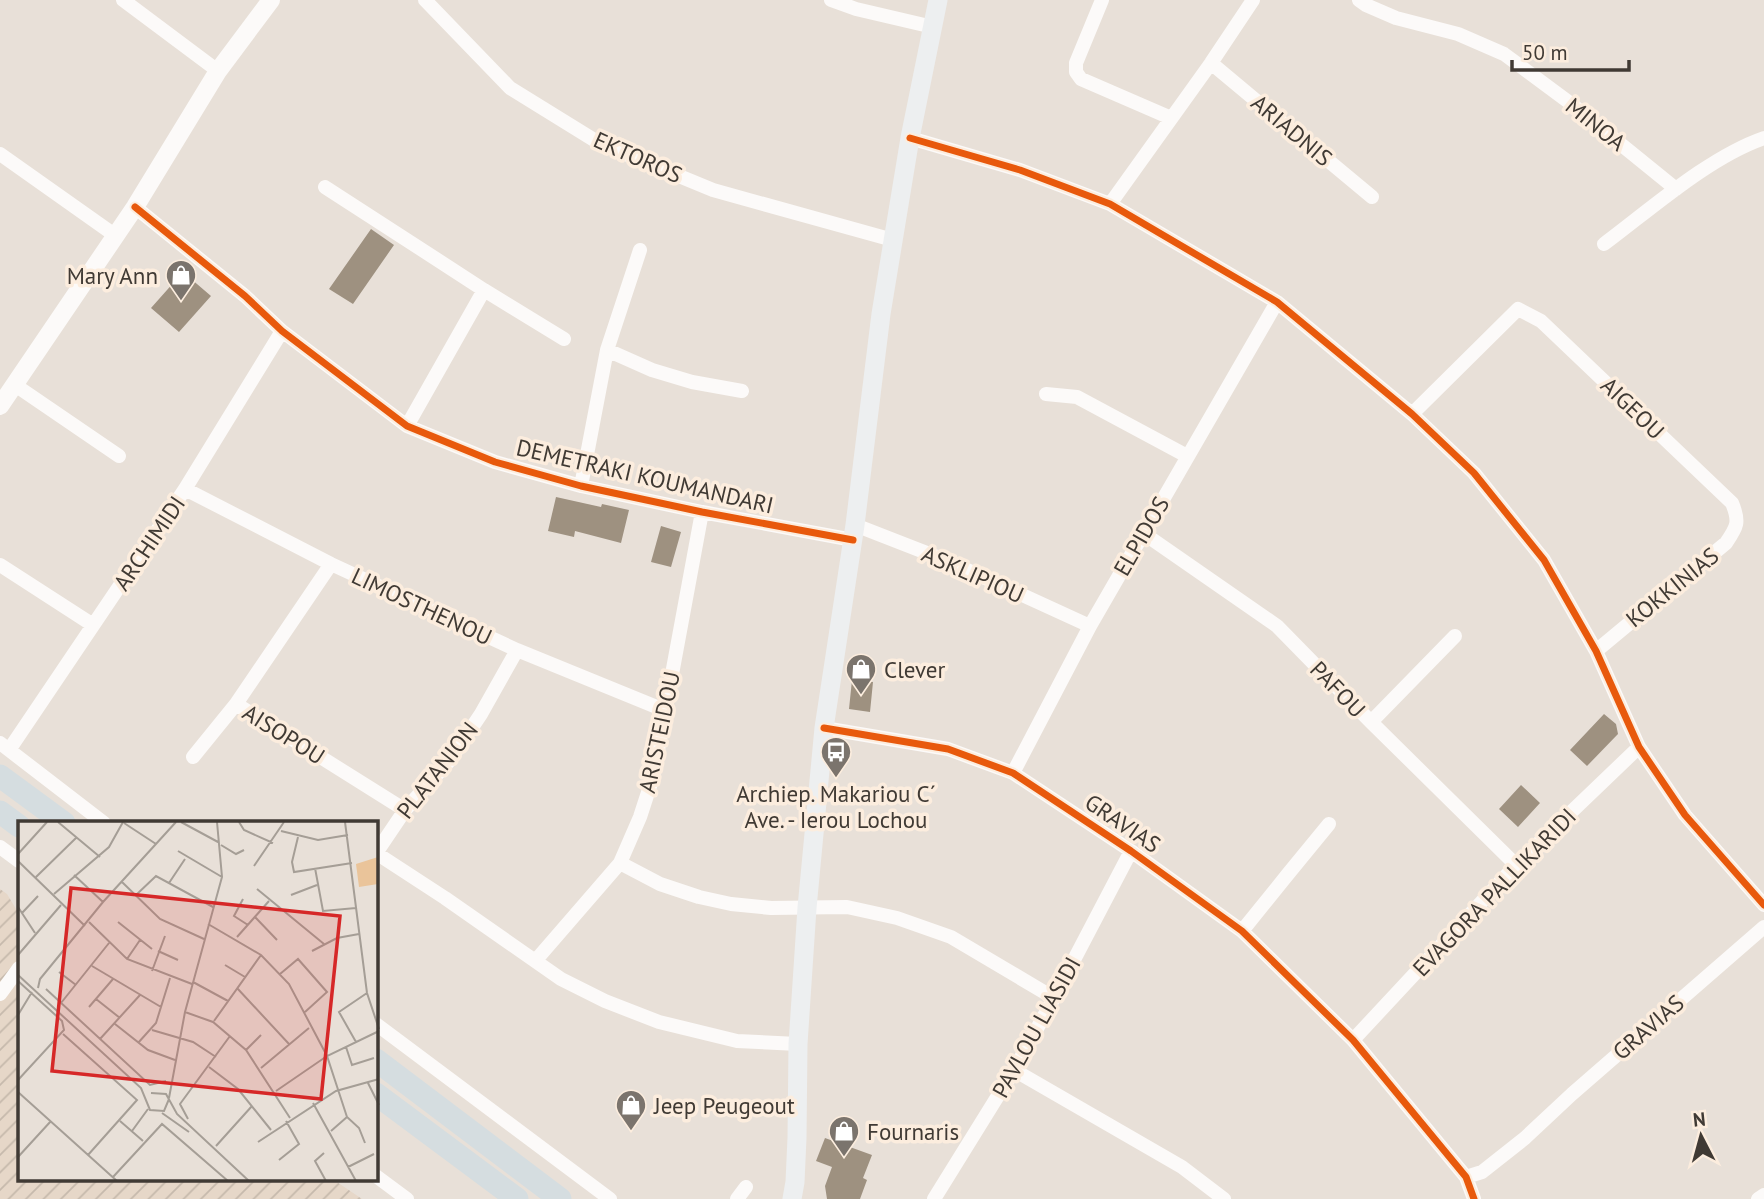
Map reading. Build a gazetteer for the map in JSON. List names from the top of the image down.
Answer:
{
  "streets": {
    "street": [
      "MINOA",
      "ARIADNIS",
      "EKTOROS",
      "AIGEOU",
      "DEMETRAKI KOUMANDARI",
      "ELPIDOS",
      "ARCHIMIDI",
      "ASKLIPIOU",
      "KOKKINIAS",
      "LIMOSTHENOU",
      "PAFOU",
      "ARISTEIDOU",
      "AISOPOU",
      "PLATANION",
      "GRAVIAS",
      "EVAGORA PALLIKARIDI",
      "PAVLOU LIASIDI"
    ]
  },
  "crossings": [
    ["AIGEOU", "KOKKINIAS"],
    ["DEMETRAKI KOUMANDARI", "ARCHIMIDI"],
    ["DEMETRAKI KOUMANDARI", "ASKLIPIOU"],
    ["DEMETRAKI KOUMANDARI", "ARISTEIDOU"],
    ["ELPIDOS", "ASKLIPIOU"],
    ["ELPIDOS", "PAFOU"],
    ["ELPIDOS", "GRAVIAS"],
    ["ARCHIMIDI", "LIMOSTHENOU"],
    ["LIMOSTHENOU", "ARISTEIDOU"],
    ["LIMOSTHENOU", "AISOPOU"],
    ["LIMOSTHENOU", "PLATANION"],
    ["PAFOU", "EVAGORA PALLIKARIDI"],
    ["AISOPOU", "PLATANION"],
    ["GRAVIAS", "EVAGORA PALLIKARIDI"],
    ["GRAVIAS", "PAVLOU LIASIDI"]
  ],
  "places": {
    "shop": [
      "Mary Ann",
      "Clever",
      "Jeep Peugeout",
      "Fournaris"
    ],
    "bus stop": ["Archiep. Makariou C´ Ave. - Ierou Lochou"]
  },
  "scale_bar": "50 m",
  "north": "top"
}
